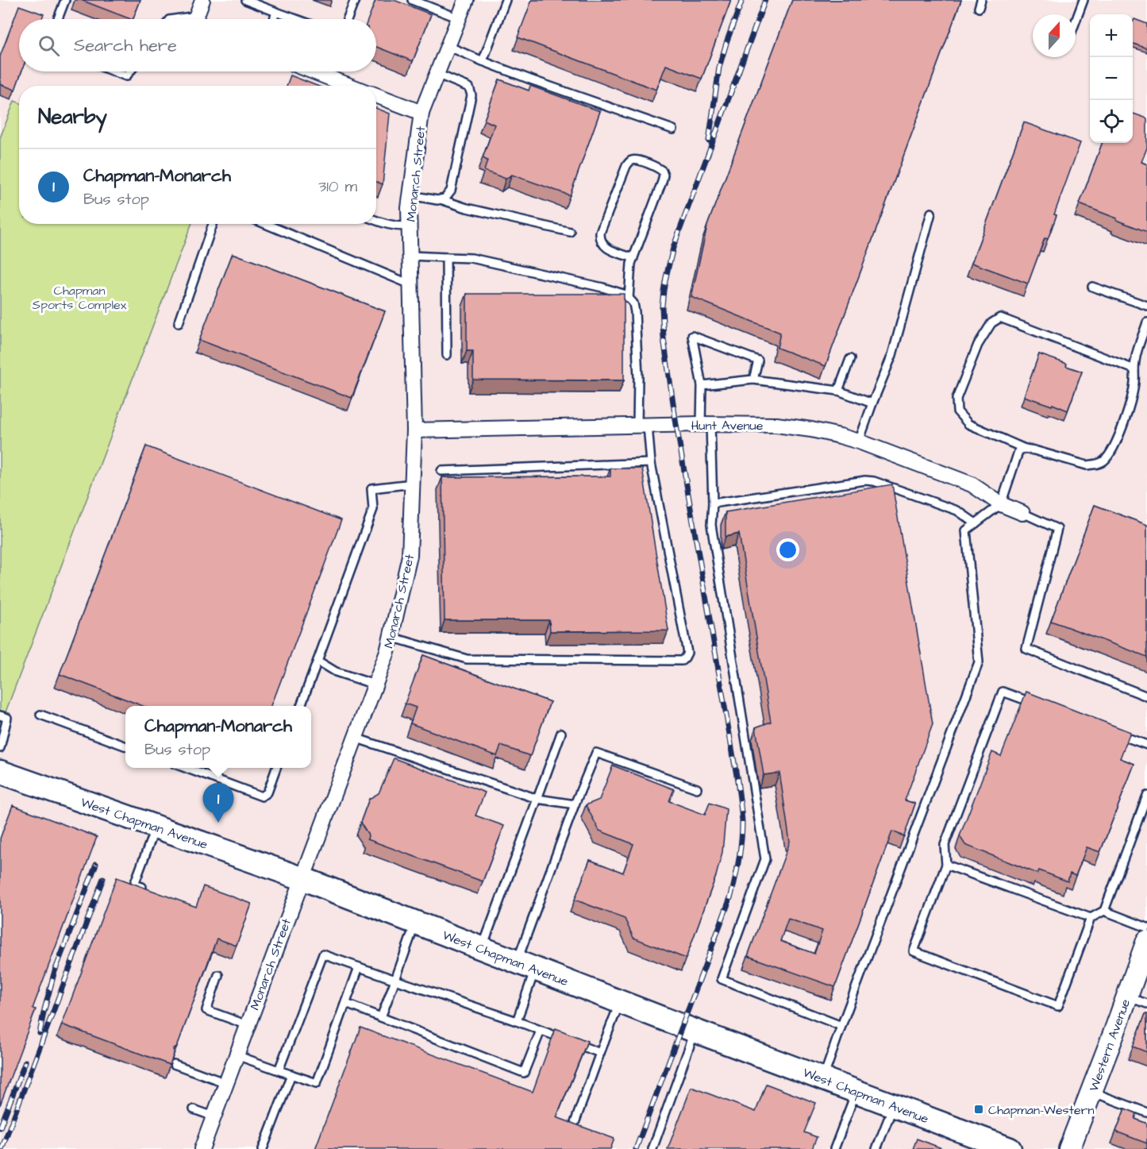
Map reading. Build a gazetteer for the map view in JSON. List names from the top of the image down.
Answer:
{
  "streets": {
    "main road": ["West Chapman Avenue"],
    "street": ["Monarch Street", "Hunt Avenue", "Western Avenue"]
  },
  "crossings": [
    ["Monarch Street", "Hunt Avenue"],
    ["Monarch Street", "West Chapman Avenue"]
  ],
  "parks": ["Chapman Sports Complex"],
  "places": {
    "transit": ["Chapman-Western"]
  },
  "north": "top",
  "page": {
    "map_buttons": ["+", "−"],
    "search": "Search here",
    "heading": "Nearby",
    "list": [
      {
        "mark": "1",
        "name": "Chapman-Monarch",
        "note": "Bus stop",
        "value": "310 m"
      }
    ],
    "popup": ["Chapman-Monarch", "Bus stop"],
    "pins": "1"
  }
}
